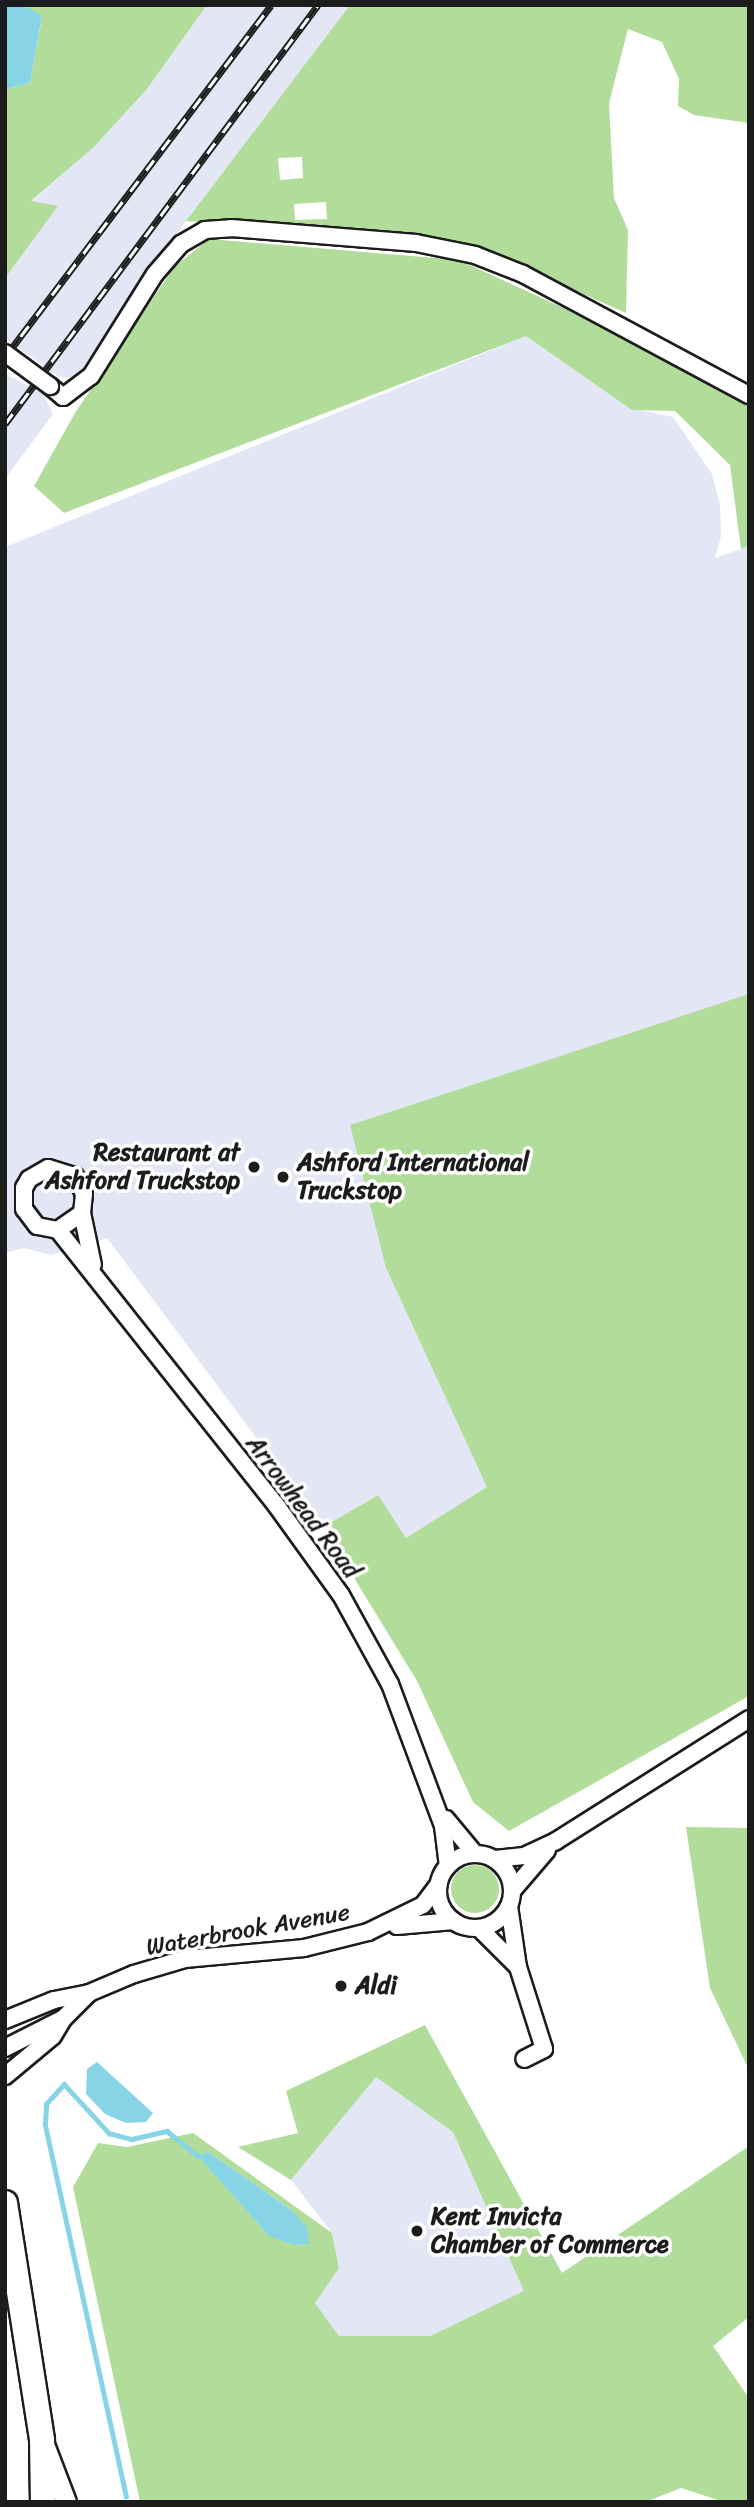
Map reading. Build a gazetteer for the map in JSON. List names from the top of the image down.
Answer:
{
  "streets": {
    "street": ["Arrowhead Road", "Waterbrook Avenue"]
  },
  "crossings": [
    ["Arrowhead Road", "Waterbrook Avenue"]
  ],
  "places": [
    "Restaurant at Ashford Truckstop",
    "Ashford International Truckstop",
    "Aldi",
    "Kent Invicta Chamber of Commerce"
  ]
}
